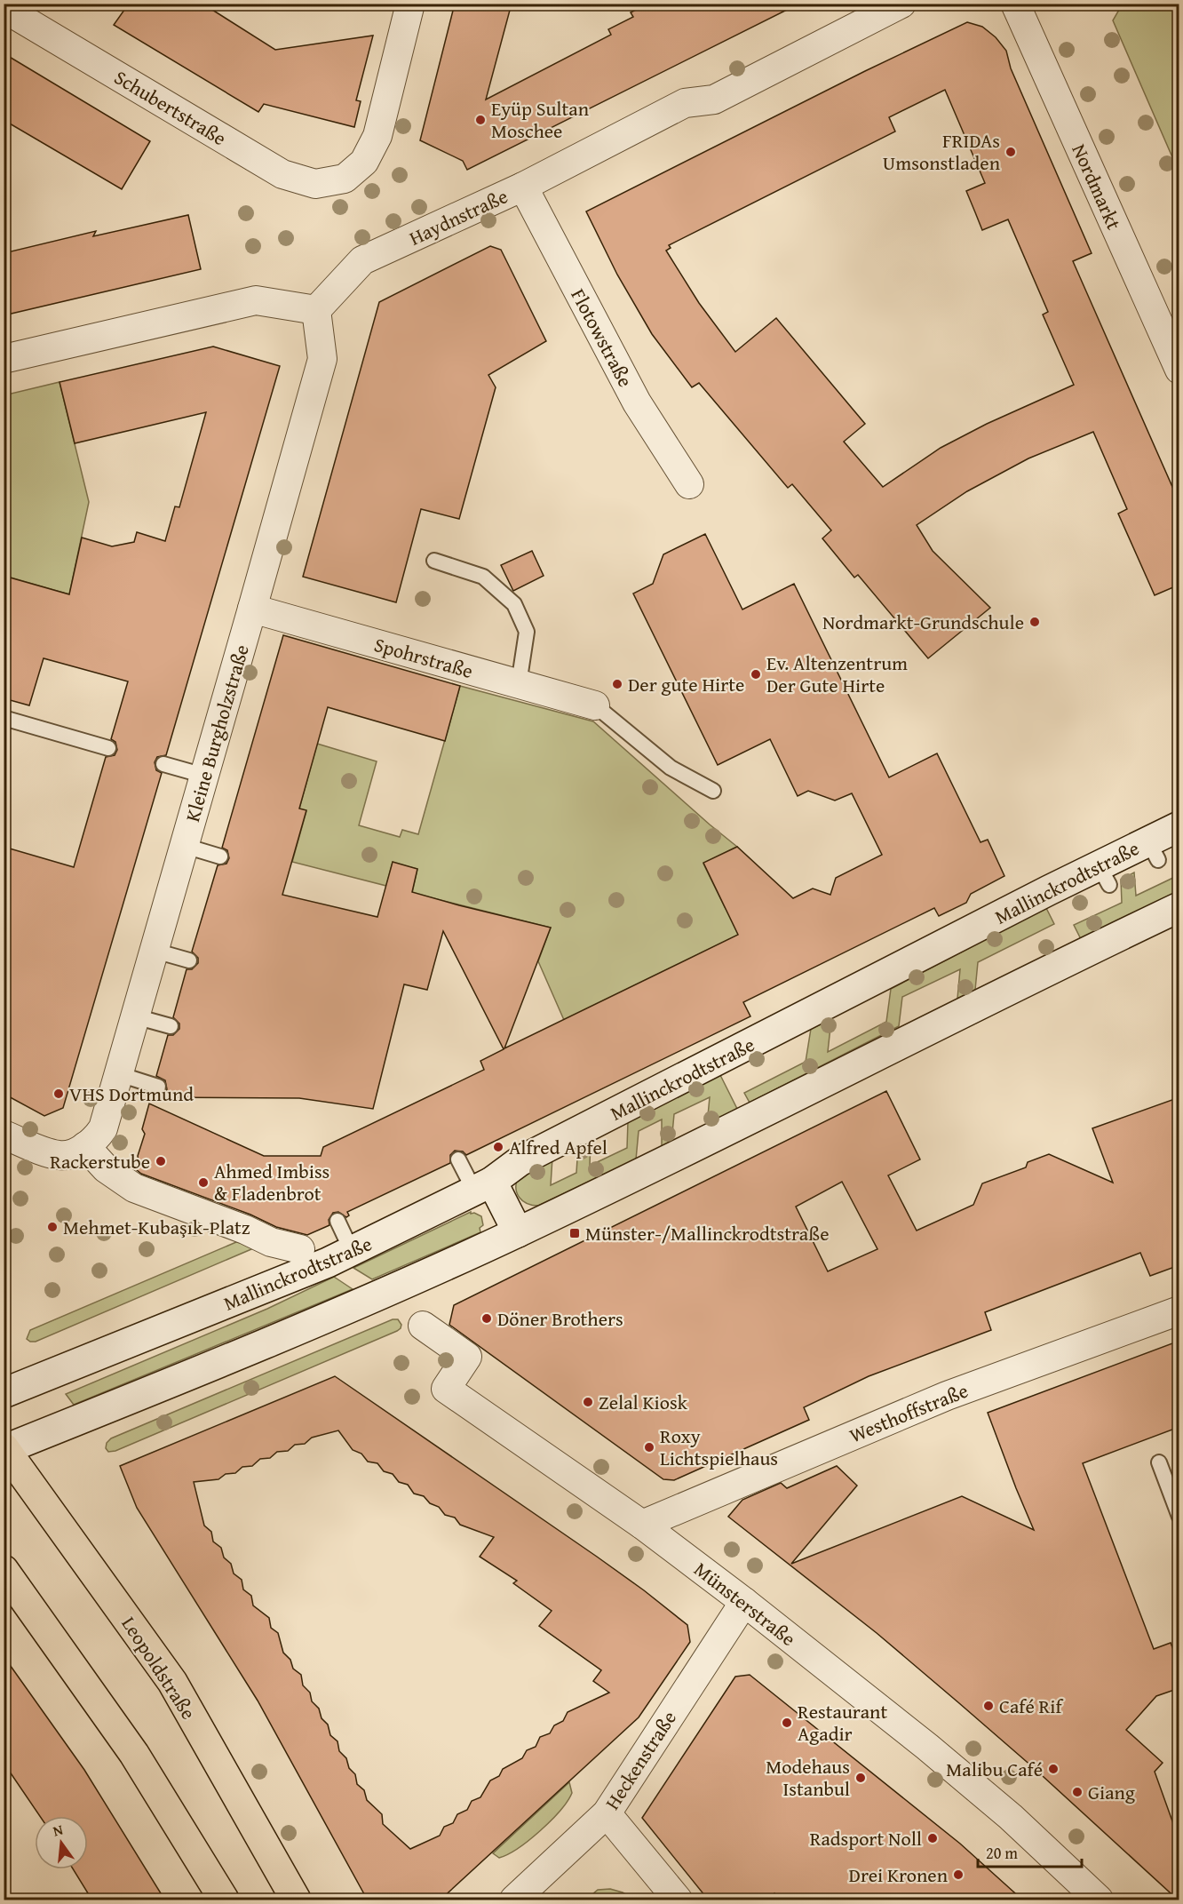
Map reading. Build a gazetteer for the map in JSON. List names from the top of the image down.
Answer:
{
  "streets": {
    "main road": ["Mallinckrodtstraße", "Leopoldstraße"],
    "street": [
      "Schubertstraße",
      "Nordmarkt",
      "Haydnstraße",
      "Flotowstraße",
      "Spohrstraße",
      "Kleine Burgholzstraße",
      "Westhoffstraße",
      "Münsterstraße",
      "Heckenstraße"
    ]
  },
  "crossings": [
    ["Haydnstraße", "Flotowstraße"],
    ["Haydnstraße", "Kleine Burgholzstraße"],
    ["Spohrstraße", "Kleine Burgholzstraße"],
    ["Westhoffstraße", "Münsterstraße"],
    ["Münsterstraße", "Heckenstraße"]
  ],
  "places": {
    "other": [
      "Eyüp Sultan Moschee",
      "FRIDAs Umsonstladen",
      "Nordmarkt-Grundschule",
      "Ev. Altenzentrum Der Gute Hirte",
      "Der gute Hirte",
      "VHS Dortmund",
      "Alfred Apfel",
      "Rackerstube",
      "Ahmed Imbiss & Fladenbrot",
      "Mehmet-Kubaşık-Platz",
      "Döner Brothers",
      "Zelal Kiosk",
      "Roxy Lichtspielhaus",
      "Café Rif",
      "Restaurant Agadir",
      "Malibu Café",
      "Modehaus Istanbul",
      "Giang",
      "Radsport Noll",
      "Drei Kronen"
    ],
    "transit": ["Münster-/Mallinckrodtstraße"]
  },
  "scale_bar": "20 m",
  "north": "top"
}
